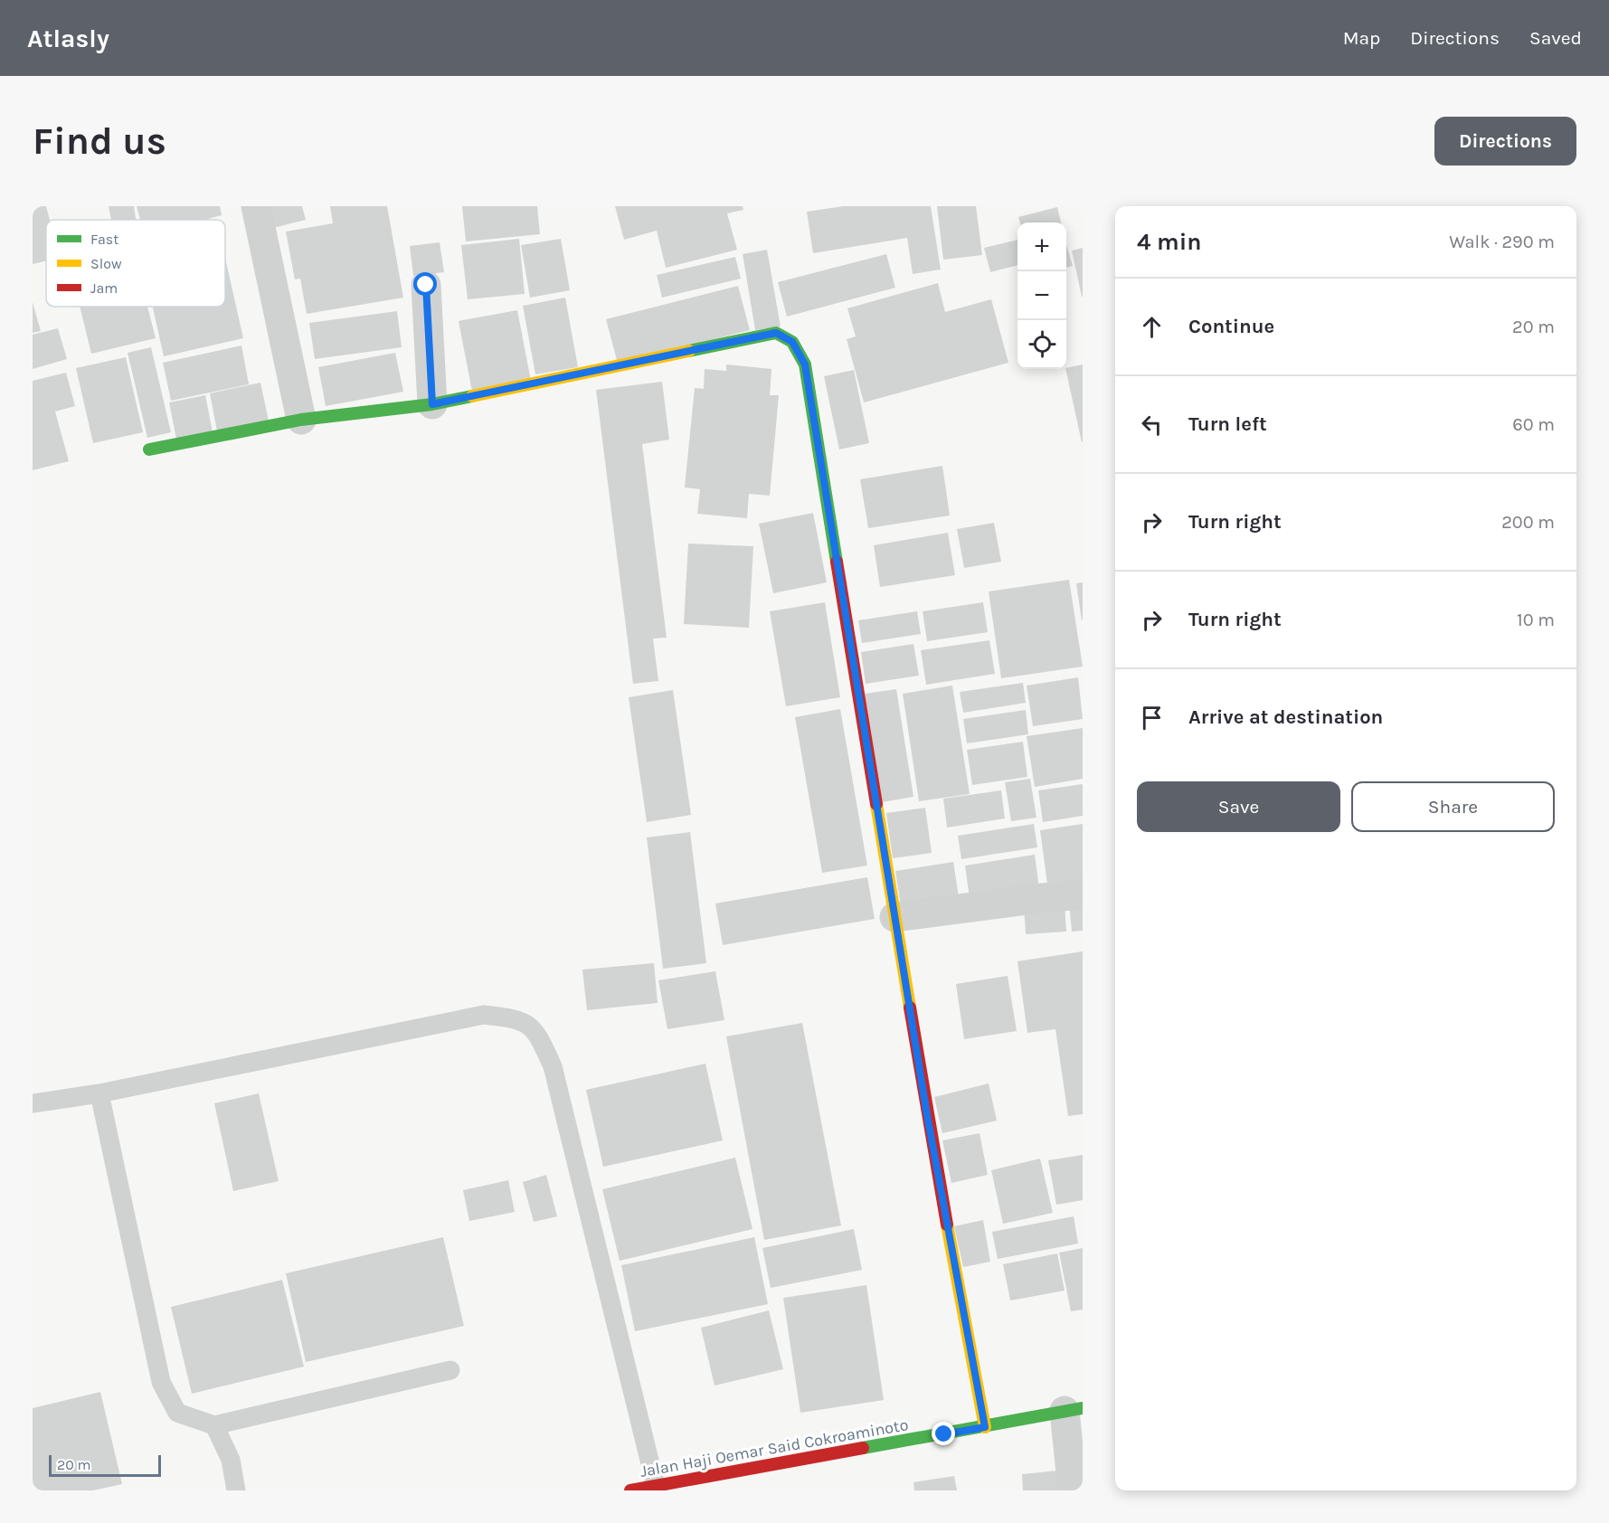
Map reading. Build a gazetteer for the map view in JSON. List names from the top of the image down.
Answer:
{
  "streets": {
    "street": ["Jalan Haji Oemar Said Cokroaminoto"]
  },
  "legend": ["Fast", "Slow", "Jam"],
  "scale_bar": "20 m",
  "page": {
    "header": "Atlasly",
    "nav": ["Map", "Directions", "Saved"],
    "buttons": [
      "Directions",
      ["Save", "Share"]
    ],
    "title": "Find us",
    "heading": ["4 min", "Walk · 290 m"],
    "map_buttons": ["+", "−"],
    "list": [
      ["Continue", "20 m"],
      ["Turn left", "60 m"],
      ["Turn right", "200 m"],
      ["Turn right", "10 m"],
      "Arrive at destination"
    ],
    "scale": "20 m"
  }
}
